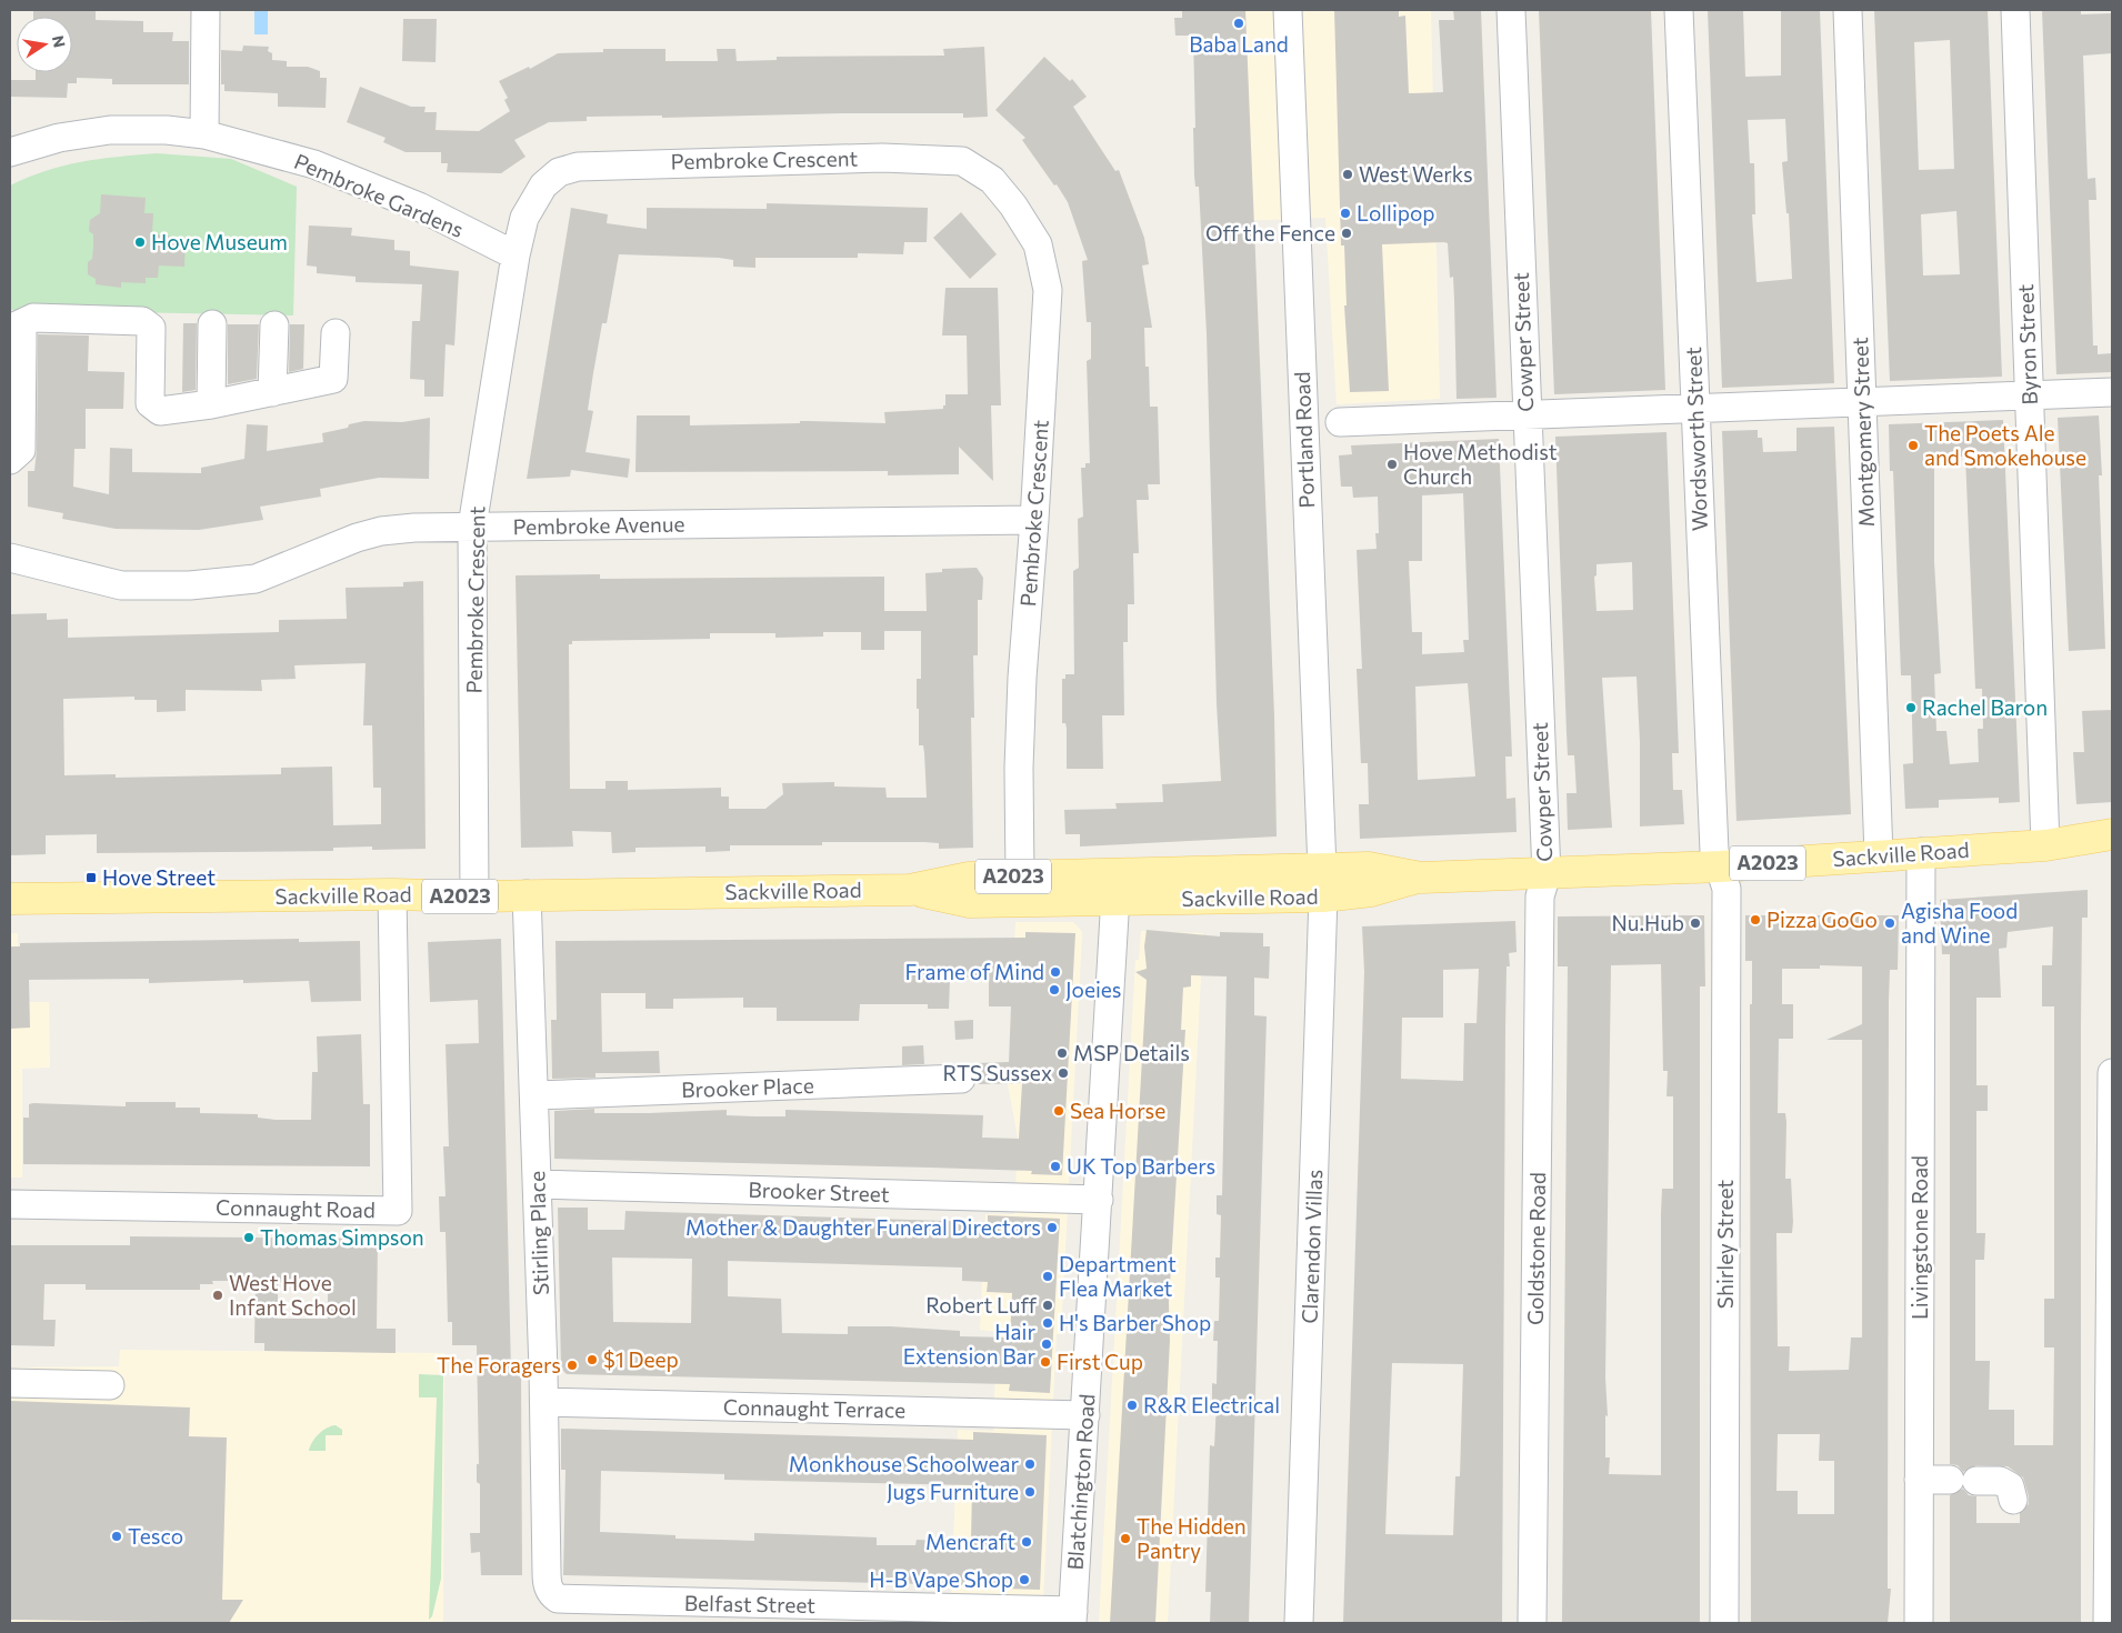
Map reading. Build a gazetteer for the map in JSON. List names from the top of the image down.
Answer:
{
  "streets": {
    "main road": ["Sackville Road", "A2023"],
    "street": [
      "Pembroke Crescent",
      "Pembroke Gardens",
      "Cowper Street",
      "Byron Street",
      "Montgomery Street",
      "Wordsworth Street",
      "Portland Road",
      "Pembroke Avenue",
      "Brooker Place",
      "Brooker Street",
      "Connaught Road",
      "Stirling Place",
      "Livingstone Road",
      "Shirley Street",
      "Clarendon Villas",
      "Goldstone Road",
      "Connaught Terrace",
      "Blatchington Road",
      "Belfast Street"
    ]
  },
  "crossings": [
    ["Pembroke Crescent", "Pembroke Gardens"],
    ["Pembroke Crescent", "Pembroke Avenue"],
    ["Pembroke Crescent", "Sackville Road"],
    ["Cowper Street", "Sackville Road"],
    ["Cowper Street", "Goldstone Road"],
    ["Byron Street", "Sackville Road"],
    ["Montgomery Street", "Sackville Road"],
    ["Wordsworth Street", "Sackville Road"],
    ["Wordsworth Street", "Shirley Street"],
    ["Portland Road", "Sackville Road"],
    ["Portland Road", "Clarendon Villas"],
    ["Sackville Road", "Connaught Road"],
    ["Sackville Road", "Stirling Place"],
    ["Sackville Road", "Livingstone Road"],
    ["Sackville Road", "Shirley Street"],
    ["Sackville Road", "Clarendon Villas"],
    ["Sackville Road", "Goldstone Road"],
    ["Sackville Road", "Blatchington Road"],
    ["Brooker Place", "Stirling Place"],
    ["Brooker Street", "Stirling Place"],
    ["Brooker Street", "Blatchington Road"],
    ["Stirling Place", "Connaught Terrace"],
    ["Stirling Place", "Belfast Street"],
    ["Connaught Terrace", "Blatchington Road"],
    ["Blatchington Road", "Belfast Street"]
  ],
  "places": {
    "other": [
      "Baba Land",
      "West Werks",
      "Lollipop",
      "Off the Fence",
      "Hove Museum",
      "The Poets Ale and Smokehouse",
      "Hove Methodist Church",
      "Rachel Baron",
      "Pizza GoGo",
      "Nu.Hub",
      "Agisha Food and Wine",
      "Frame of Mind",
      "Joeies",
      "MSP Details",
      "RTS Sussex",
      "Sea Horse",
      "UK Top Barbers",
      "Mother & Daughter Funeral Directors",
      "Thomas Simpson",
      "Department Flea Market",
      "West Hove Infant School",
      "Robert Luff",
      "H's Barber Shop",
      "Hair Extension Bar",
      "$1 Deep",
      "First Cup",
      "The Foragers",
      "R&R Electrical",
      "Monkhouse Schoolwear",
      "Jugs Furniture",
      "Tesco",
      "The Hidden Pantry",
      "Mencraft",
      "H-B Vape Shop"
    ],
    "transit": ["Hove Street"]
  },
  "north": "right"
}
